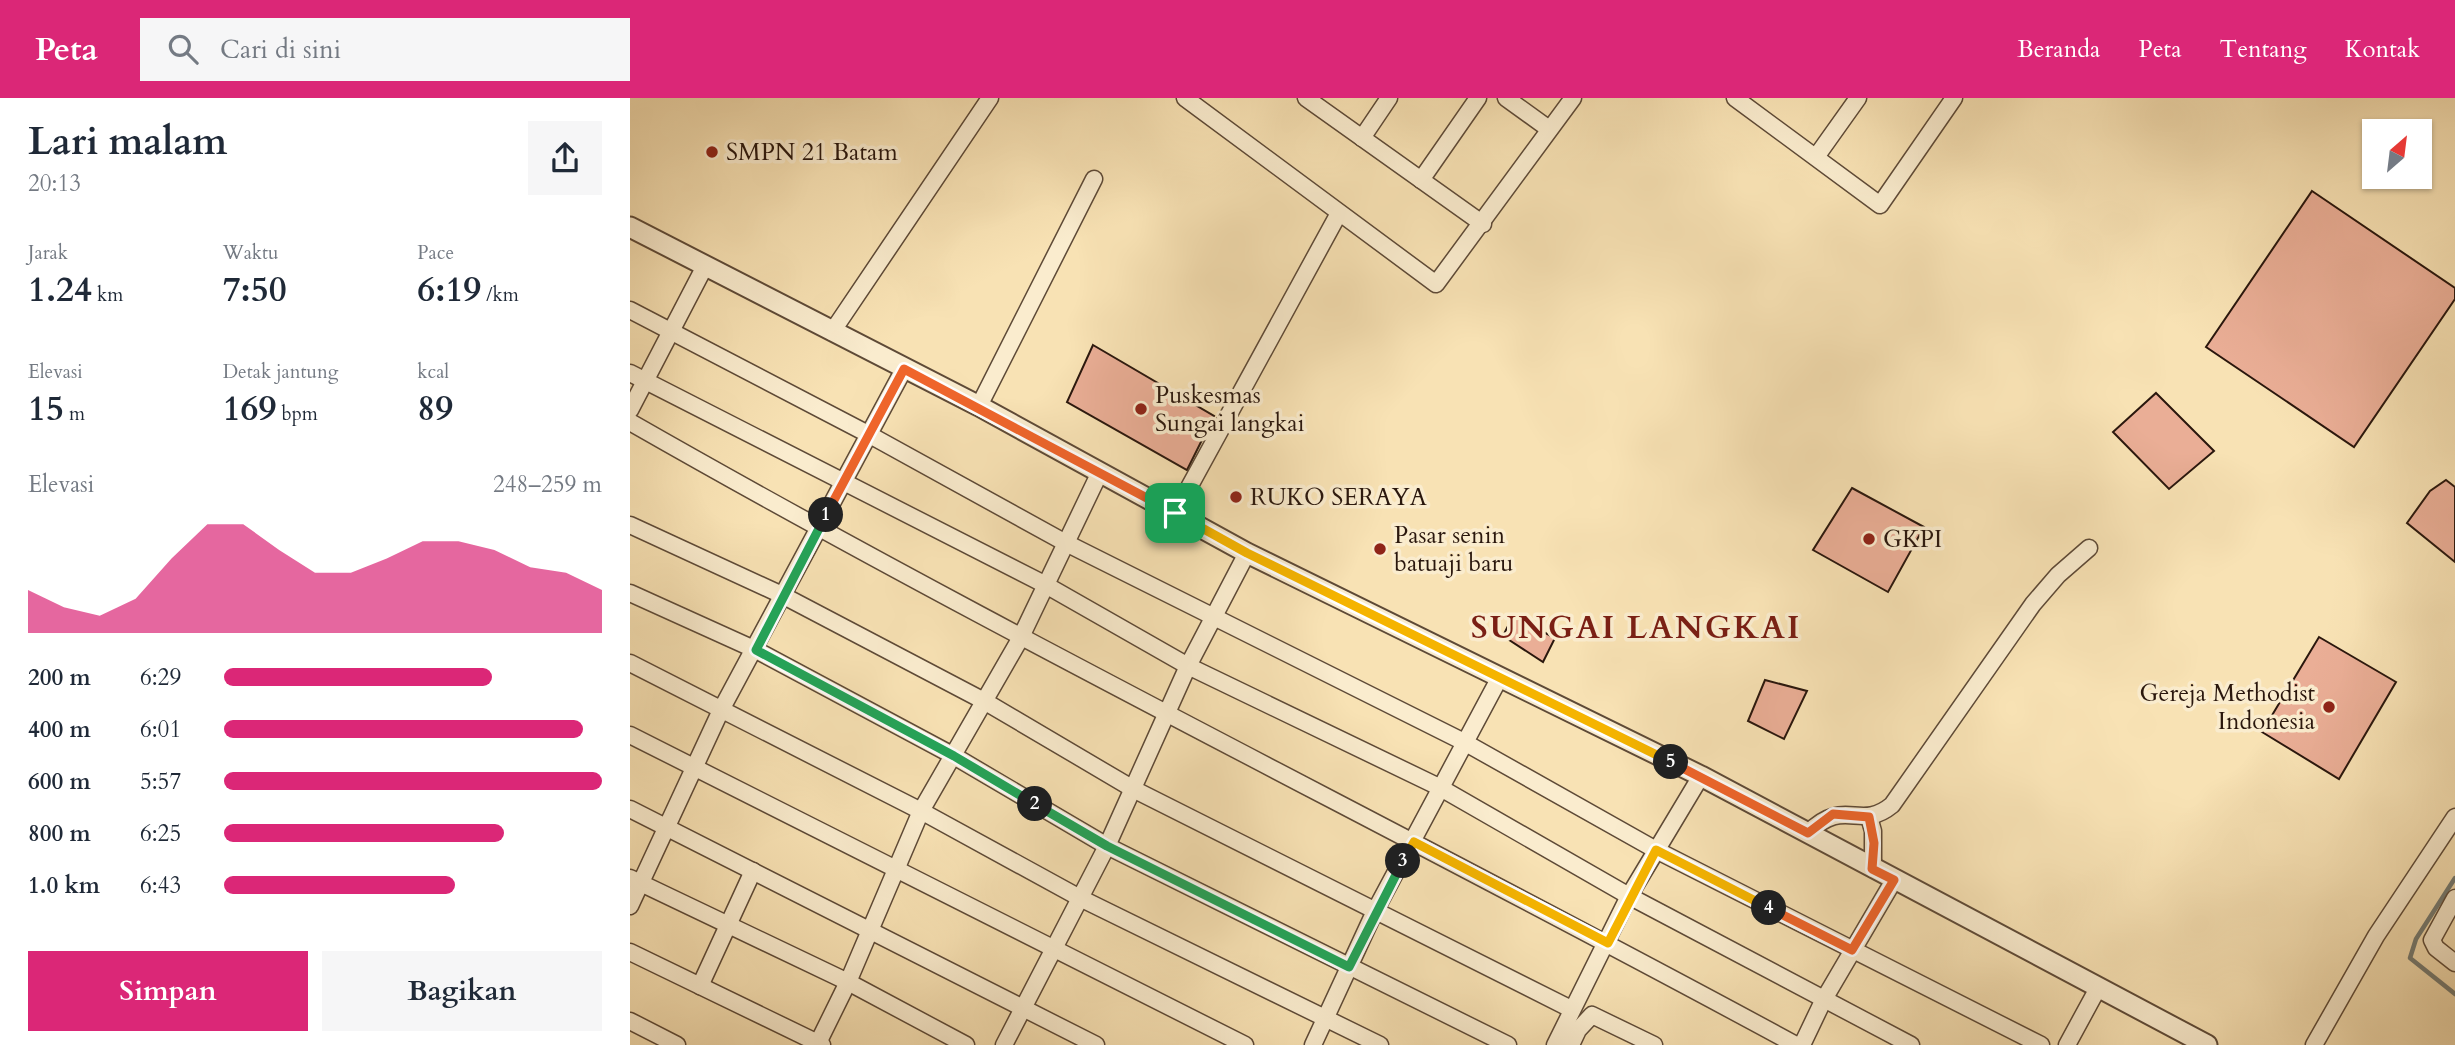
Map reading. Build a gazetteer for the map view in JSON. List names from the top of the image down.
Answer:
{
  "districts": ["SUNGAI LANGKAI"],
  "places": [
    "SMPN 21 Batam",
    "Puskesmas Sungai langkai",
    "RUKO SERAYA",
    "GKPI",
    "Pasar senin batuaji baru",
    "Gereja Methodist Indonesia"
  ],
  "north": "top right",
  "page": {
    "header": "Peta",
    "search": "Cari di sini",
    "nav": [
      "Beranda",
      "Peta",
      "Tentang",
      "Kontak"
    ],
    "heading": ["Lari malam", "20:13"],
    "stats": [
      ["Jarak", "1.24 km"],
      ["Waktu", "7:50"],
      ["Pace", "6:19 /km"],
      ["Elevasi", "15 m"],
      ["Detak jantung", "169 bpm"],
      ["kcal", "89"]
    ],
    "chart": ["Elevasi", "248–259 m"],
    "pins": [
      "1",
      "5",
      "2",
      "3",
      "4"
    ],
    "list": [
      {
        "name": "200 m",
        "note": "6:29"
      },
      {
        "name": "400 m",
        "note": "6:01"
      },
      {
        "name": "600 m",
        "note": "5:57"
      },
      {
        "name": "800 m",
        "note": "6:25"
      },
      {
        "name": "1.0 km",
        "note": "6:43"
      }
    ],
    "buttons": ["Simpan", "Bagikan"]
  }
}
